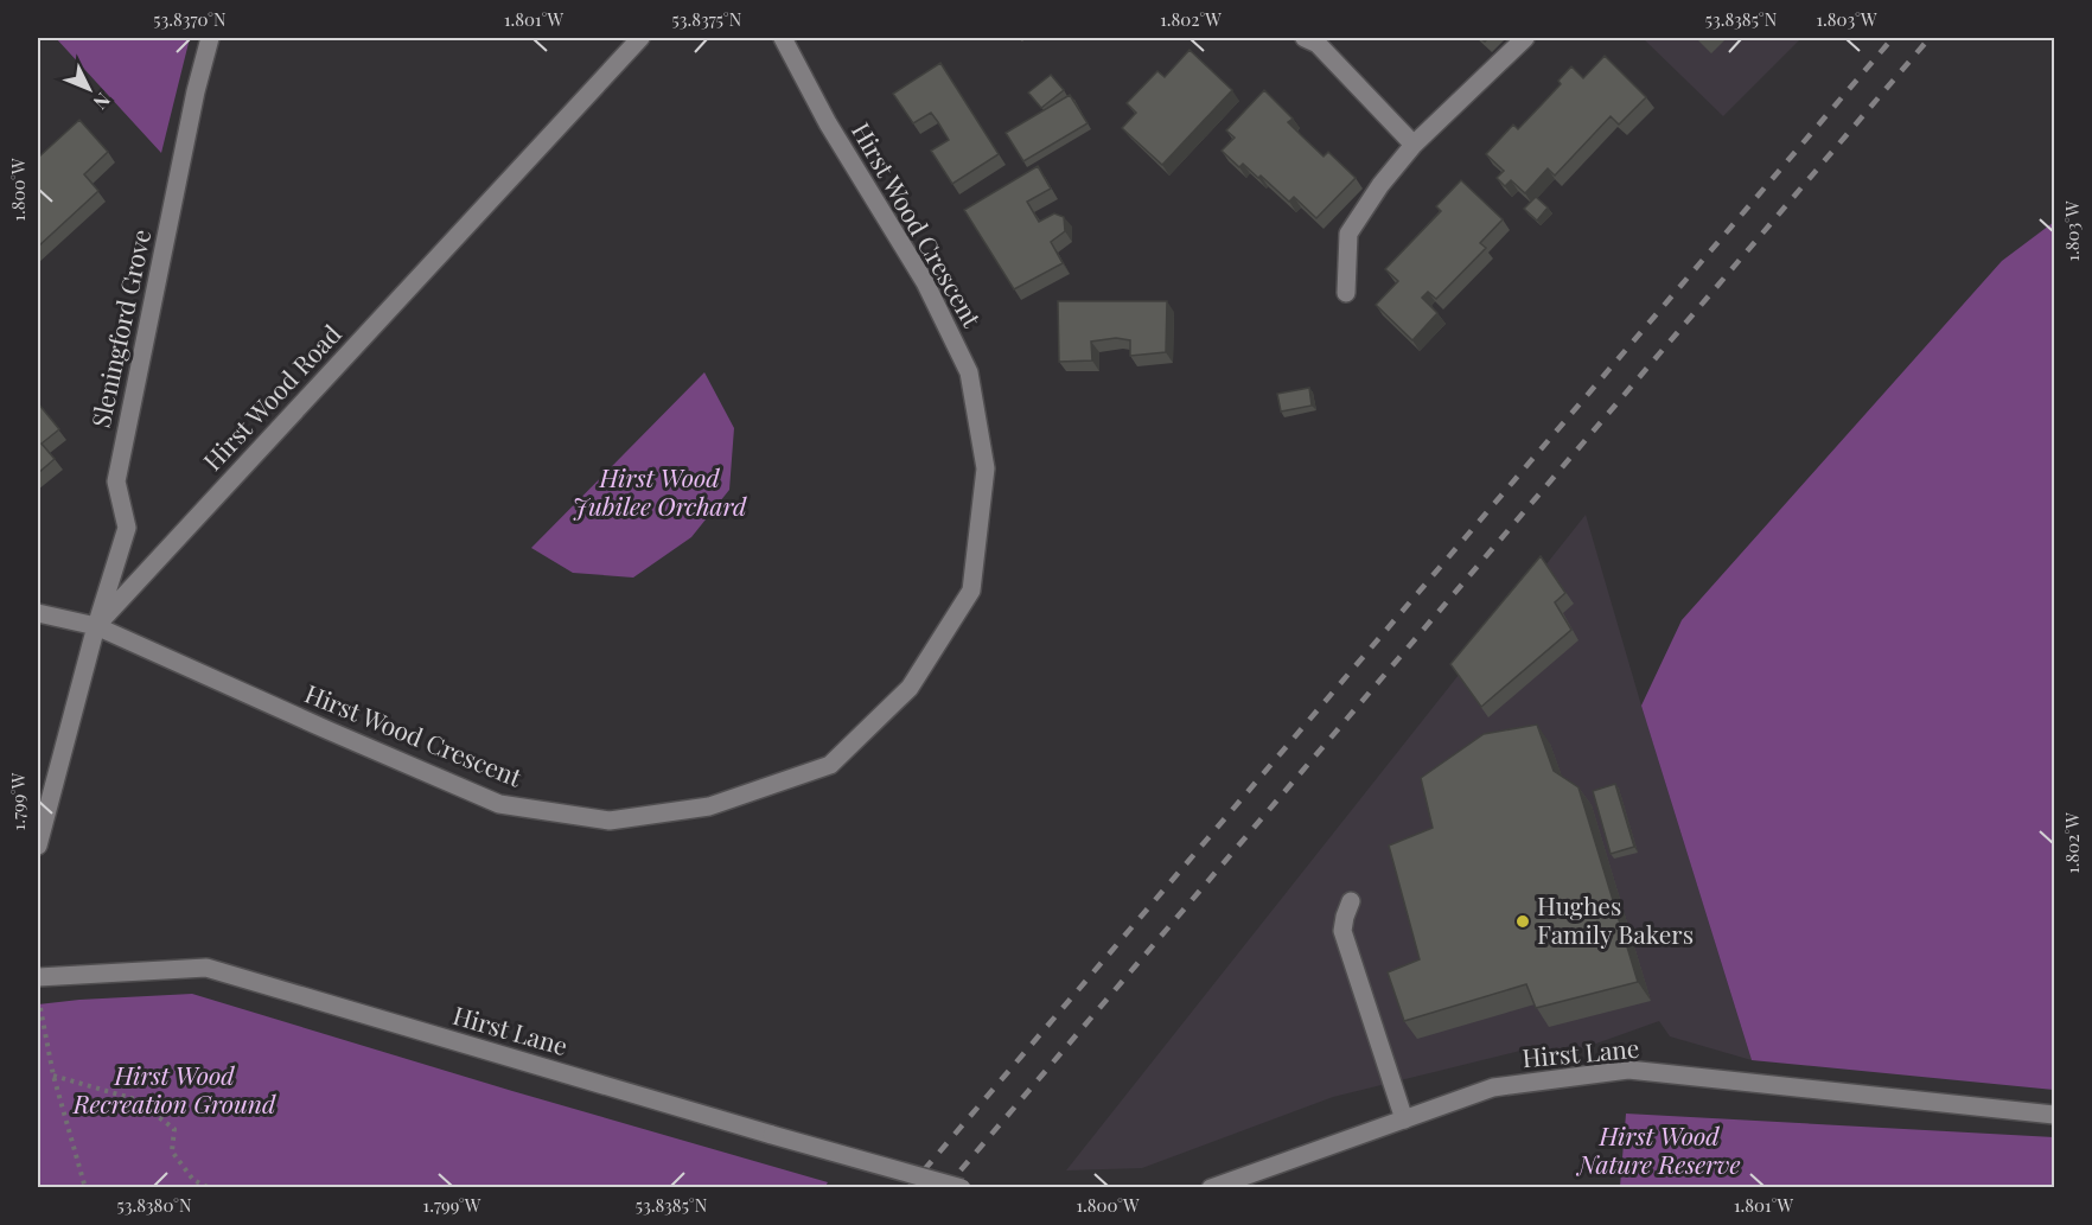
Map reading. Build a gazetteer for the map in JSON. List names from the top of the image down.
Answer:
{
  "streets": {
    "street": [
      "Hirst Wood Crescent",
      "Sleningford Grove",
      "Hirst Wood Road",
      "Hirst Lane"
    ]
  },
  "crossings": [
    ["Hirst Wood Crescent", "Sleningford Grove"],
    ["Hirst Wood Crescent", "Hirst Wood Road"],
    ["Sleningford Grove", "Hirst Wood Road"]
  ],
  "parks": ["Hirst Wood Jubilee Orchard", "Hirst Wood Recreation Ground", "Hirst Wood Nature Reserve"],
  "places": ["Hughes Family Bakers"],
  "north": "bottom right",
  "coordinates": [
    "53.8370°N",
    "1.801°W",
    "53.8375°N",
    "1.802°W",
    "53.8385°N",
    "1.803°W",
    "1.800°W",
    "1.799°W",
    "53.8380°N"
  ]
}
